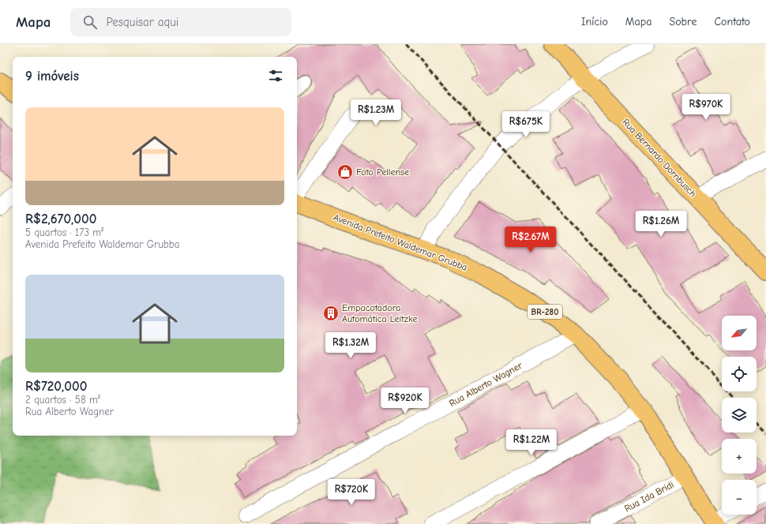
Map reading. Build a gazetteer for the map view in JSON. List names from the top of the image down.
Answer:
{
  "streets": {
    "highway": ["Rua Bernardo Dornbusch", "Avenida Prefeito Waldemar Grubba", "BR-280"],
    "street": ["Rua Alberto Wagner", "Rua Ida Bridi"]
  },
  "crossings": [
    ["Avenida Prefeito Waldemar Grubba", "Rua Alberto Wagner"],
    ["Avenida Prefeito Waldemar Grubba", "Rua Ida Bridi"]
  ],
  "places": {
    "shop": ["Foto Pellense"],
    "building": ["Empacotadora Automática Leitzke"]
  },
  "north": "bottom left",
  "page": {
    "header": "Mapa",
    "search": "Pesquisar aqui",
    "nav": [
      "Início",
      "Mapa",
      "Sobre",
      "Contato"
    ],
    "heading": "9 imóveis",
    "price": [
      "R$970K",
      "R$1.23M",
      "R$675K",
      "R$1.26M",
      "R$2.67M",
      "R$1.32M",
      "R$920K",
      "R$1.22M",
      "R$720K"
    ],
    "list": [
      {
        "name": "R$2,670,000",
        "note": "5 quartos · 173 m² · Avenida Prefeito Waldemar Grubba"
      },
      {
        "name": "R$720,000",
        "note": "2 quartos · 58 m² · Rua Alberto Wagner"
      }
    ],
    "map_buttons": ["+", "−"]
  }
}
